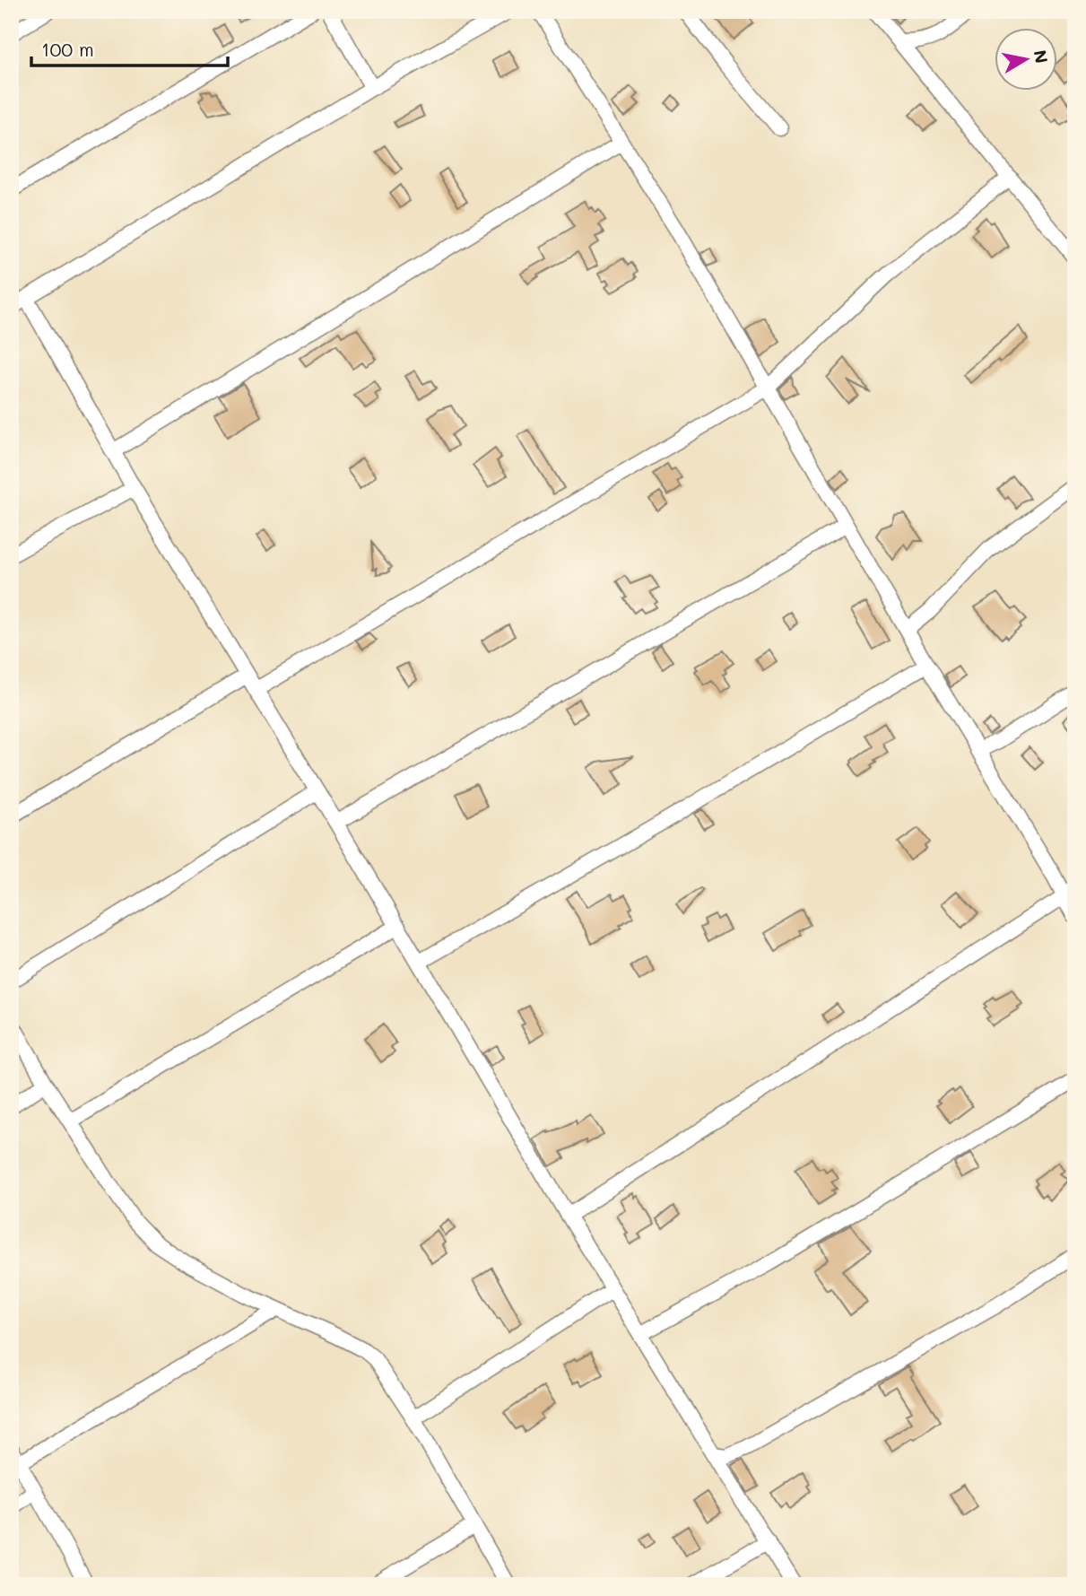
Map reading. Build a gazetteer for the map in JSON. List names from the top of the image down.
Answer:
{
  "scale_bar": "100 m",
  "north": "right"
}
